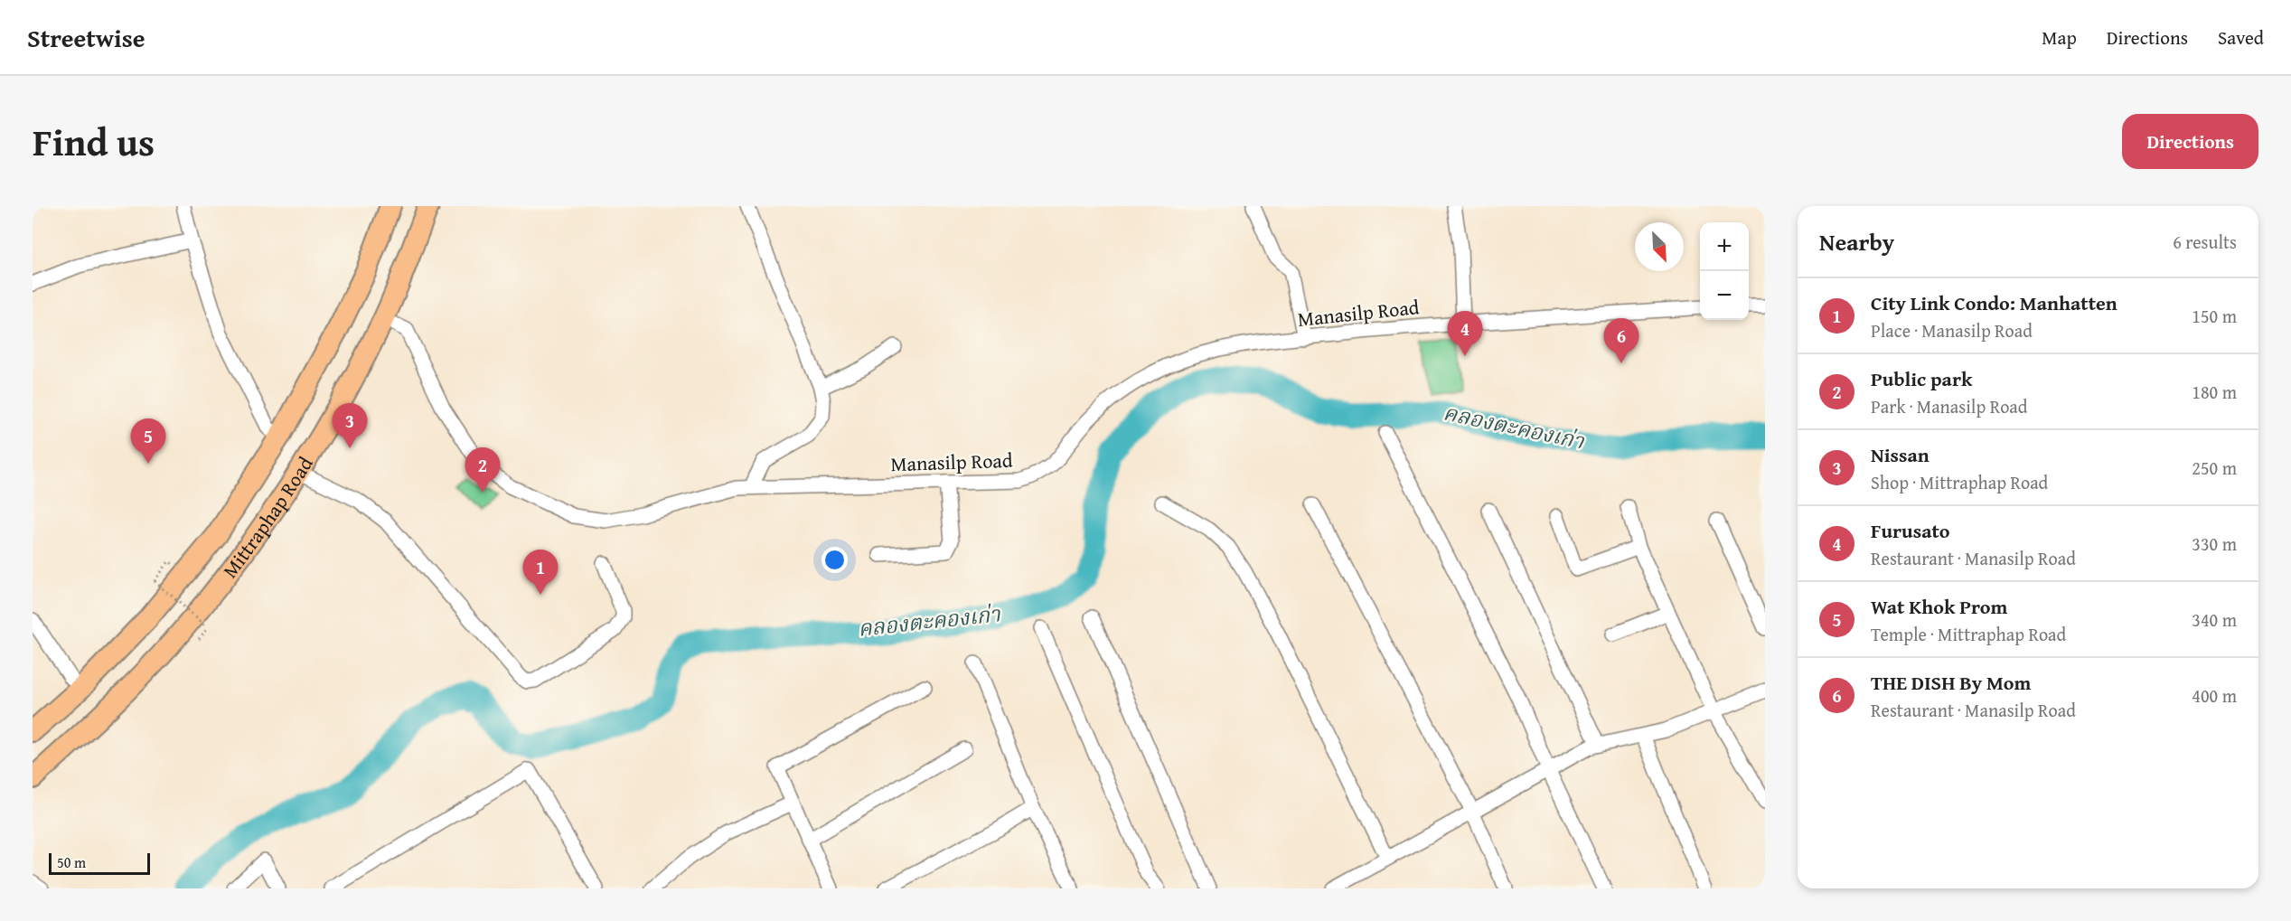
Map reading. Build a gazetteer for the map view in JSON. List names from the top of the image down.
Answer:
{
  "streets": {
    "highway": ["Mittraphap Road"],
    "street": ["Manasilp Road"]
  },
  "crossings": [
    ["Manasilp Road", "Mittraphap Road"]
  ],
  "water": ["คลองตะคองเก่า"],
  "scale_bar": "50 m",
  "north": "bottom right",
  "page": {
    "header": "Streetwise",
    "nav": ["Map", "Directions", "Saved"],
    "title": "Find us",
    "buttons": "Directions",
    "heading": ["Nearby", "6 results"],
    "map_buttons": ["+", "−"],
    "list": [
      {
        "mark": "1",
        "name": "City Link Condo: Manhatten",
        "note": "Place · Manasilp Road",
        "value": "150 m"
      },
      {
        "mark": "2",
        "name": "Public park",
        "note": "Park · Manasilp Road",
        "value": "180 m"
      },
      {
        "mark": "3",
        "name": "Nissan",
        "note": "Shop · Mittraphap Road",
        "value": "250 m"
      },
      {
        "mark": "4",
        "name": "Furusato",
        "note": "Restaurant · Manasilp Road",
        "value": "330 m"
      },
      {
        "mark": "5",
        "name": "Wat Khok Prom",
        "note": "Temple · Mittraphap Road",
        "value": "340 m"
      },
      {
        "mark": "6",
        "name": "THE DISH By Mom",
        "note": "Restaurant · Manasilp Road",
        "value": "400 m"
      }
    ],
    "pins": [
      "4",
      "6",
      "3",
      "5",
      "2",
      "1"
    ],
    "scale": "50 m"
  }
}
